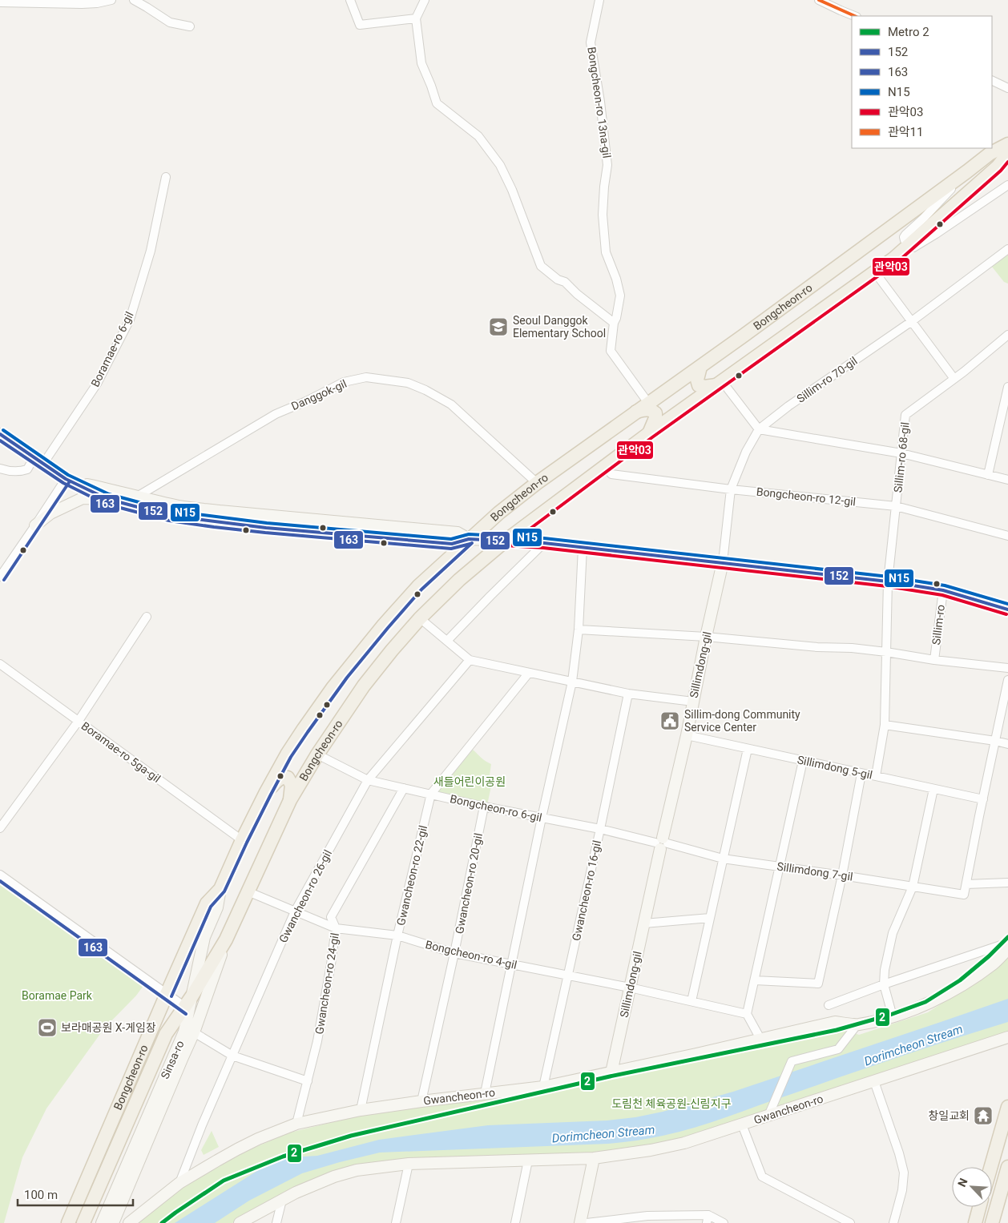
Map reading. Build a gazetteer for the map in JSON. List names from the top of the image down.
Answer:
{
  "streets": {
    "main road": [
      "Bongcheon-ro",
      "Sillim-ro",
      "Sillimdong-gil",
      "Sinsa-ro",
      "Gwancheon-ro"
    ],
    "street": [
      "Bongcheon-ro 13na-gil",
      "Boramae-ro 6-gil",
      "Sillim-ro 70-gil",
      "Danggok-gil",
      "Sillim-ro 68-gil",
      "Bongcheon-ro 12-gil",
      "Boramae-ro 5ga-gil",
      "Sillimdong 5-gil",
      "Bongcheon-ro 6-gil",
      "Sillimdong 7-gil",
      "Gwancheon-ro 22-gil",
      "Gwancheon-ro 20-gil",
      "Gwancheon-ro 16-gil",
      "Gwancheon-ro 26-gil",
      "Bongcheon-ro 4-gil",
      "Gwancheon-ro 24-gil"
    ]
  },
  "crossings": [
    ["Bongcheon-ro 13na-gil", "Bongcheon-ro"],
    ["Bongcheon-ro", "Danggok-gil"],
    ["Bongcheon-ro", "Bongcheon-ro 12-gil"],
    ["Bongcheon-ro", "Sillim-ro"],
    ["Bongcheon-ro", "Boramae-ro 5ga-gil"],
    ["Bongcheon-ro", "Bongcheon-ro 6-gil"],
    ["Bongcheon-ro", "Bongcheon-ro 4-gil"],
    ["Bongcheon-ro", "Sinsa-ro"],
    ["Sillim-ro 70-gil", "Bongcheon-ro 12-gil"],
    ["Sillim-ro 70-gil", "Sillim-ro"],
    ["Sillim-ro 70-gil", "Sillimdong-gil"],
    ["Sillim-ro 68-gil", "Bongcheon-ro 12-gil"],
    ["Sillim-ro 68-gil", "Sillim-ro"],
    ["Sillim-ro 68-gil", "Sillimdong 5-gil"],
    ["Sillim-ro", "Sillimdong-gil"],
    ["Sillimdong-gil", "Sillimdong 5-gil"],
    ["Sillimdong-gil", "Bongcheon-ro 6-gil"],
    ["Sillimdong-gil", "Sillimdong 7-gil"],
    ["Sillimdong-gil", "Bongcheon-ro 4-gil"],
    ["Sillimdong-gil", "Gwancheon-ro"],
    ["Bongcheon-ro 6-gil", "Sillimdong 7-gil"],
    ["Bongcheon-ro 6-gil", "Gwancheon-ro 22-gil"],
    ["Bongcheon-ro 6-gil", "Gwancheon-ro 20-gil"],
    ["Bongcheon-ro 6-gil", "Gwancheon-ro 16-gil"],
    ["Bongcheon-ro 6-gil", "Gwancheon-ro 26-gil"],
    ["Bongcheon-ro 6-gil", "Gwancheon-ro 24-gil"],
    ["Gwancheon-ro 22-gil", "Bongcheon-ro 4-gil"],
    ["Gwancheon-ro 22-gil", "Gwancheon-ro"],
    ["Gwancheon-ro 20-gil", "Bongcheon-ro 4-gil"],
    ["Gwancheon-ro 20-gil", "Gwancheon-ro"],
    ["Gwancheon-ro 16-gil", "Bongcheon-ro 4-gil"],
    ["Gwancheon-ro 16-gil", "Gwancheon-ro"],
    ["Gwancheon-ro 26-gil", "Bongcheon-ro 4-gil"],
    ["Gwancheon-ro 26-gil", "Gwancheon-ro"],
    ["Bongcheon-ro 4-gil", "Gwancheon-ro 24-gil"],
    ["Gwancheon-ro 24-gil", "Gwancheon-ro"]
  ],
  "water": ["Dorimcheon Stream"],
  "parks": ["새들어린이공원", "Boramae Park", "도림천 체육공원-신림지구"],
  "places": {
    "school or university": ["Seoul Danggok Elementary School"],
    "public building": ["Sillim-dong Community Service Center"],
    "sports": ["보라매공원 X-게임장"],
    "temple": ["창일교회"]
  },
  "lines": [
    "transit line 관악11",
    "transit line 관악03",
    "transit line N15",
    "transit line 152",
    "transit line 163",
    "metro line 2"
  ],
  "legend": [
    "Metro 2",
    "152",
    "163",
    "N15",
    "관악03",
    "관악11"
  ],
  "scale_bar": "100 m",
  "north": "top left"
}
